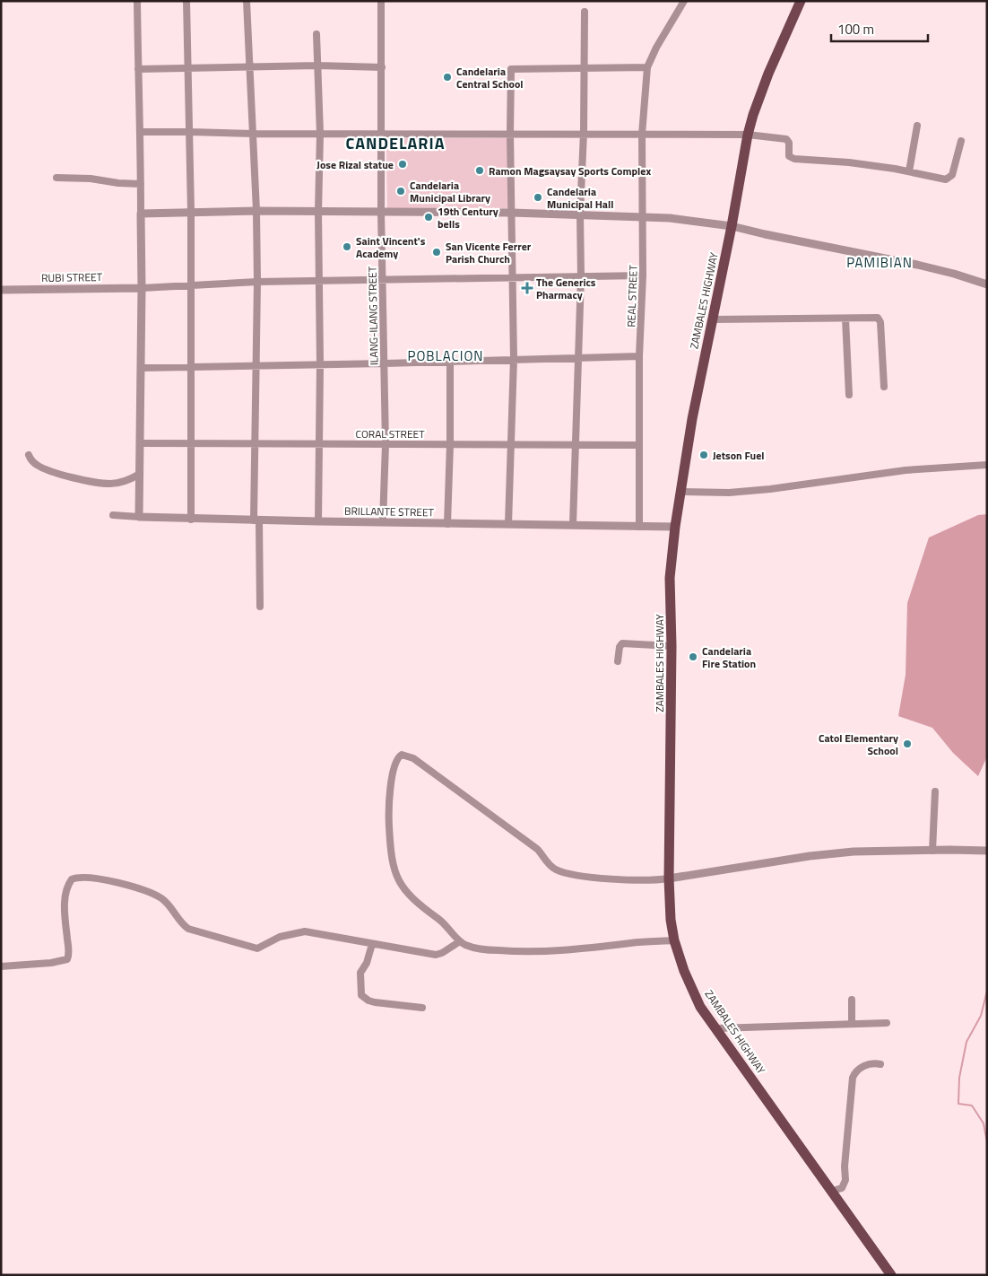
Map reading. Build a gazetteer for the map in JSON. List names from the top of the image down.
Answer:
{
  "streets": {
    "main road": ["ZAMBALES HIGHWAY"],
    "street": [
      "RUBI STREET",
      "REAL STREET",
      "ILANG-ILANG STREET",
      "CORAL STREET",
      "BRILLANTE STREET"
    ]
  },
  "crossings": [
    ["REAL STREET", "CORAL STREET"],
    ["REAL STREET", "BRILLANTE STREET"],
    ["ZAMBALES HIGHWAY", "BRILLANTE STREET"],
    ["ILANG-ILANG STREET", "CORAL STREET"],
    ["ILANG-ILANG STREET", "BRILLANTE STREET"]
  ],
  "districts": ["CANDELARIA", "PAMIBIAN", "POBLACION"],
  "places": {
    "other": [
      "Candelaria Central School",
      "Jose Rizal statue",
      "Ramon Magsaysay Sports Complex",
      "Candelaria Municipal Library",
      "Candelaria Municipal Hall",
      "19th Century bells",
      "Saint Vincent's Academy",
      "San Vicente Ferrer Parish Church",
      "Jetson Fuel",
      "Candelaria Fire Station",
      "Catol Elementary School"
    ],
    "health": ["The Generics Pharmacy"]
  },
  "scale_bar": "100 m"
}
